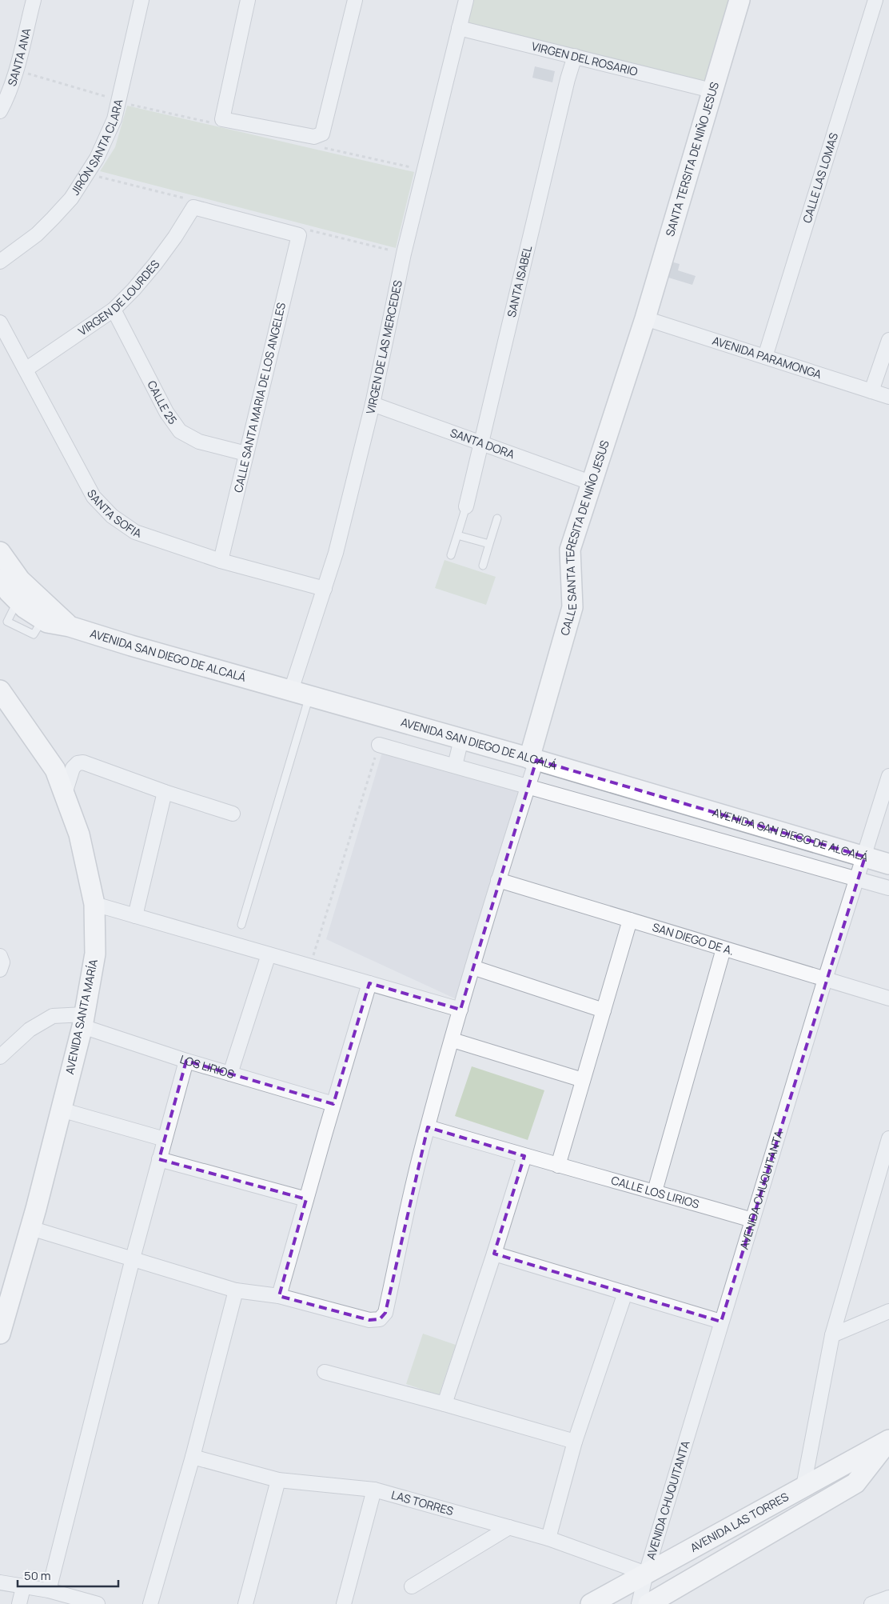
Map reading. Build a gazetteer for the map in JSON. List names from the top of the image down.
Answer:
{
  "streets": {
    "street": [
      "SANTA ANA",
      "VIRGEN DEL ROSARIO",
      "JIRÓN SANTA CLARA",
      "SANTA TERSITA DE NIÑO JESUS",
      "CALLE LAS LOMAS",
      "SANTA ISABEL",
      "VIRGEN DE LOURDES",
      "VIRGEN DE LAS MERCEDES",
      "AVENIDA PARAMONGA",
      "CALLE SANTA MARIA DE LOS ANGELES",
      "CALLE 25",
      "SANTA DORA",
      "SANTA SOFIA",
      "CALLE SANTA TERESITA DE NIÑO JESUS",
      "AVENIDA SAN DIEGO DE ALCALÁ",
      "SAN DIEGO DE A.",
      "AVENIDA SANTA MARÍA",
      "LOS LIRIOS",
      "AVENIDA CHUQUITANTA",
      "CALLE LOS LIRIOS",
      "LAS TORRES",
      "AVENIDA LAS TORRES"
    ]
  },
  "crossings": [
    ["VIRGEN DEL ROSARIO", "SANTA TERSITA DE NIÑO JESUS"],
    ["VIRGEN DEL ROSARIO", "SANTA ISABEL"],
    ["VIRGEN DEL ROSARIO", "VIRGEN DE LAS MERCEDES"],
    ["SANTA TERSITA DE NIÑO JESUS", "AVENIDA PARAMONGA"],
    ["SANTA TERSITA DE NIÑO JESUS", "CALLE SANTA TERESITA DE NIÑO JESUS"],
    ["CALLE LAS LOMAS", "AVENIDA PARAMONGA"],
    ["SANTA ISABEL", "SANTA DORA"],
    ["VIRGEN DE LOURDES", "CALLE 25"],
    ["VIRGEN DE LOURDES", "SANTA SOFIA"],
    ["VIRGEN DE LAS MERCEDES", "SANTA DORA"],
    ["VIRGEN DE LAS MERCEDES", "SANTA SOFIA"],
    ["VIRGEN DE LAS MERCEDES", "AVENIDA SAN DIEGO DE ALCALÁ"],
    ["AVENIDA PARAMONGA", "CALLE SANTA TERESITA DE NIÑO JESUS"],
    ["CALLE SANTA MARIA DE LOS ANGELES", "CALLE 25"],
    ["CALLE SANTA MARIA DE LOS ANGELES", "SANTA SOFIA"],
    ["SANTA DORA", "CALLE SANTA TERESITA DE NIÑO JESUS"],
    ["CALLE SANTA TERESITA DE NIÑO JESUS", "AVENIDA SAN DIEGO DE ALCALÁ"],
    ["AVENIDA SAN DIEGO DE ALCALÁ", "AVENIDA CHUQUITANTA"],
    ["SAN DIEGO DE A.", "AVENIDA CHUQUITANTA"],
    ["AVENIDA SANTA MARÍA", "LOS LIRIOS"],
    ["AVENIDA CHUQUITANTA", "CALLE LOS LIRIOS"],
    ["AVENIDA CHUQUITANTA", "LAS TORRES"],
    ["AVENIDA CHUQUITANTA", "AVENIDA LAS TORRES"],
    ["LAS TORRES", "AVENIDA LAS TORRES"]
  ],
  "scale_bar": "50 m"
}
